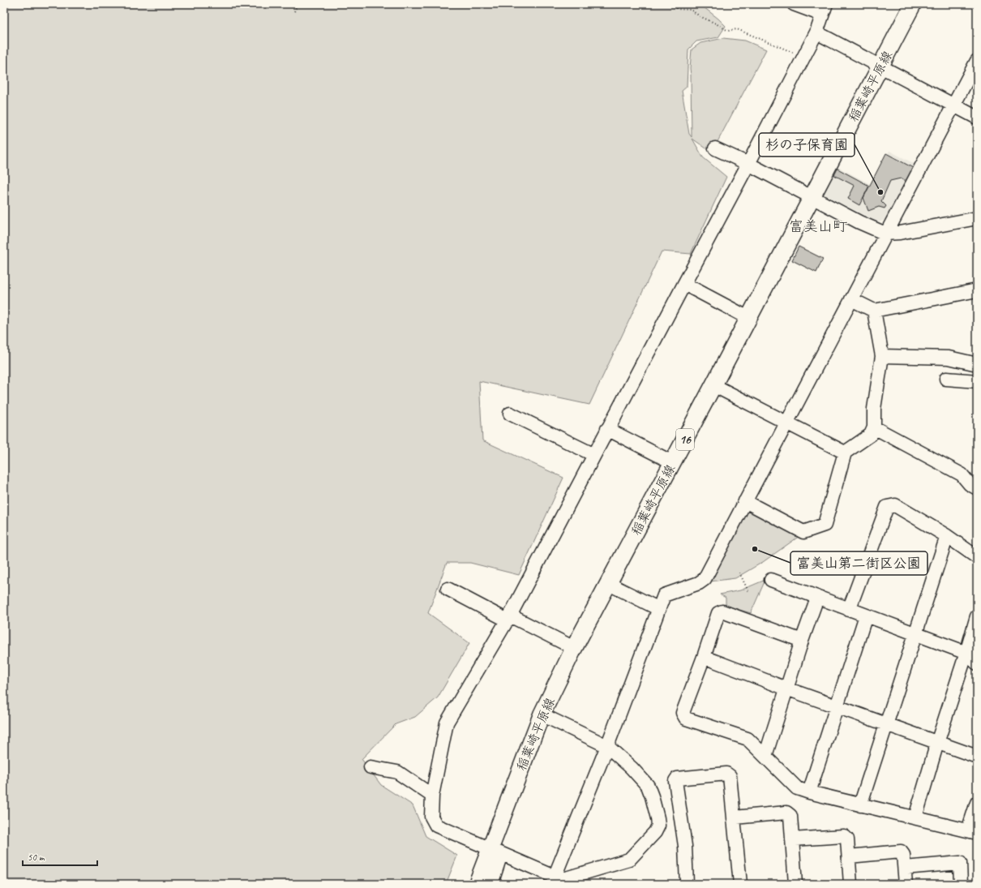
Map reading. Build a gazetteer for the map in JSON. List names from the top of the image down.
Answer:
{
  "streets": {
    "main road": ["稲葉崎平原線", "16"]
  },
  "districts": ["富美山町"],
  "places": ["杉の子保育園", "富美山第二街区公園"],
  "scale_bar": "50 m"
}
